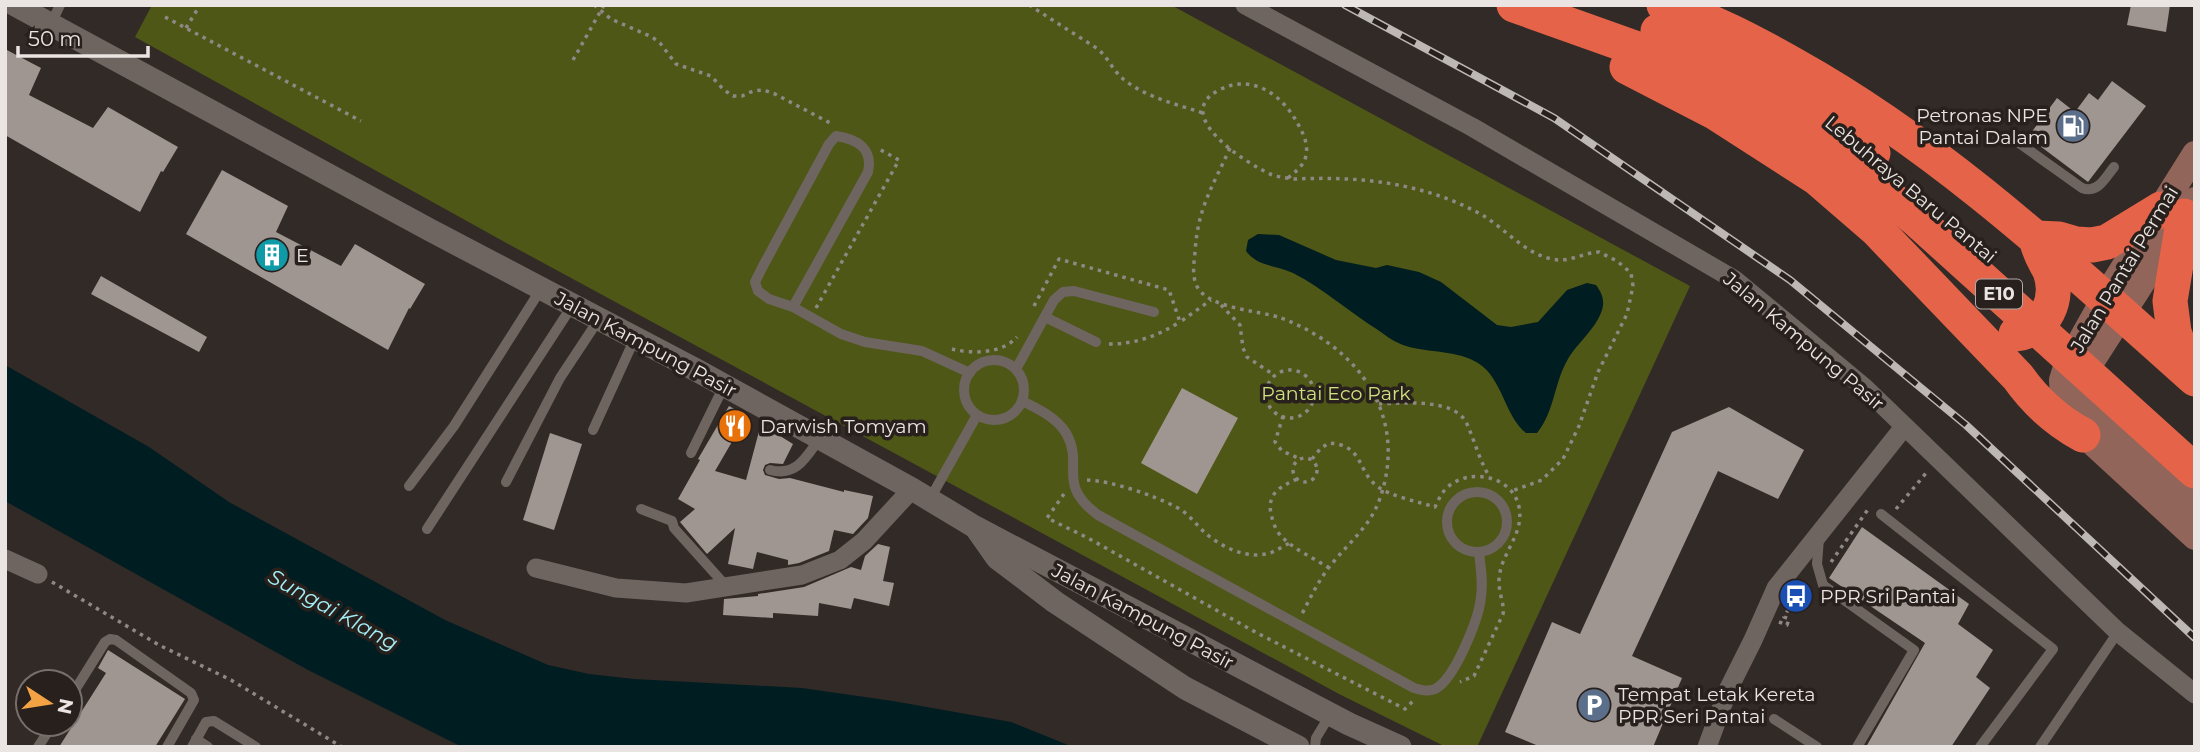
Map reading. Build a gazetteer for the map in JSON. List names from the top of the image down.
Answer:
{
  "streets": {
    "highway": ["Lebuhraya Baru Pantai", "E10"],
    "main road": ["Jalan Pantai Permai"],
    "street": ["Jalan Kampung Pasir"]
  },
  "water": ["Sungai Klang"],
  "parks": ["Pantai Eco Park"],
  "places": {
    "fuel station": ["Petronas NPE Pantai Dalam"],
    "building": ["E"],
    "restaurant": ["Darwish Tomyam"],
    "bus stop": ["PPR Sri Pantai"],
    "parking": ["Tempat Letak Kereta PPR Seri Pantai"]
  },
  "scale_bar": "50 m",
  "north": "right"
}
